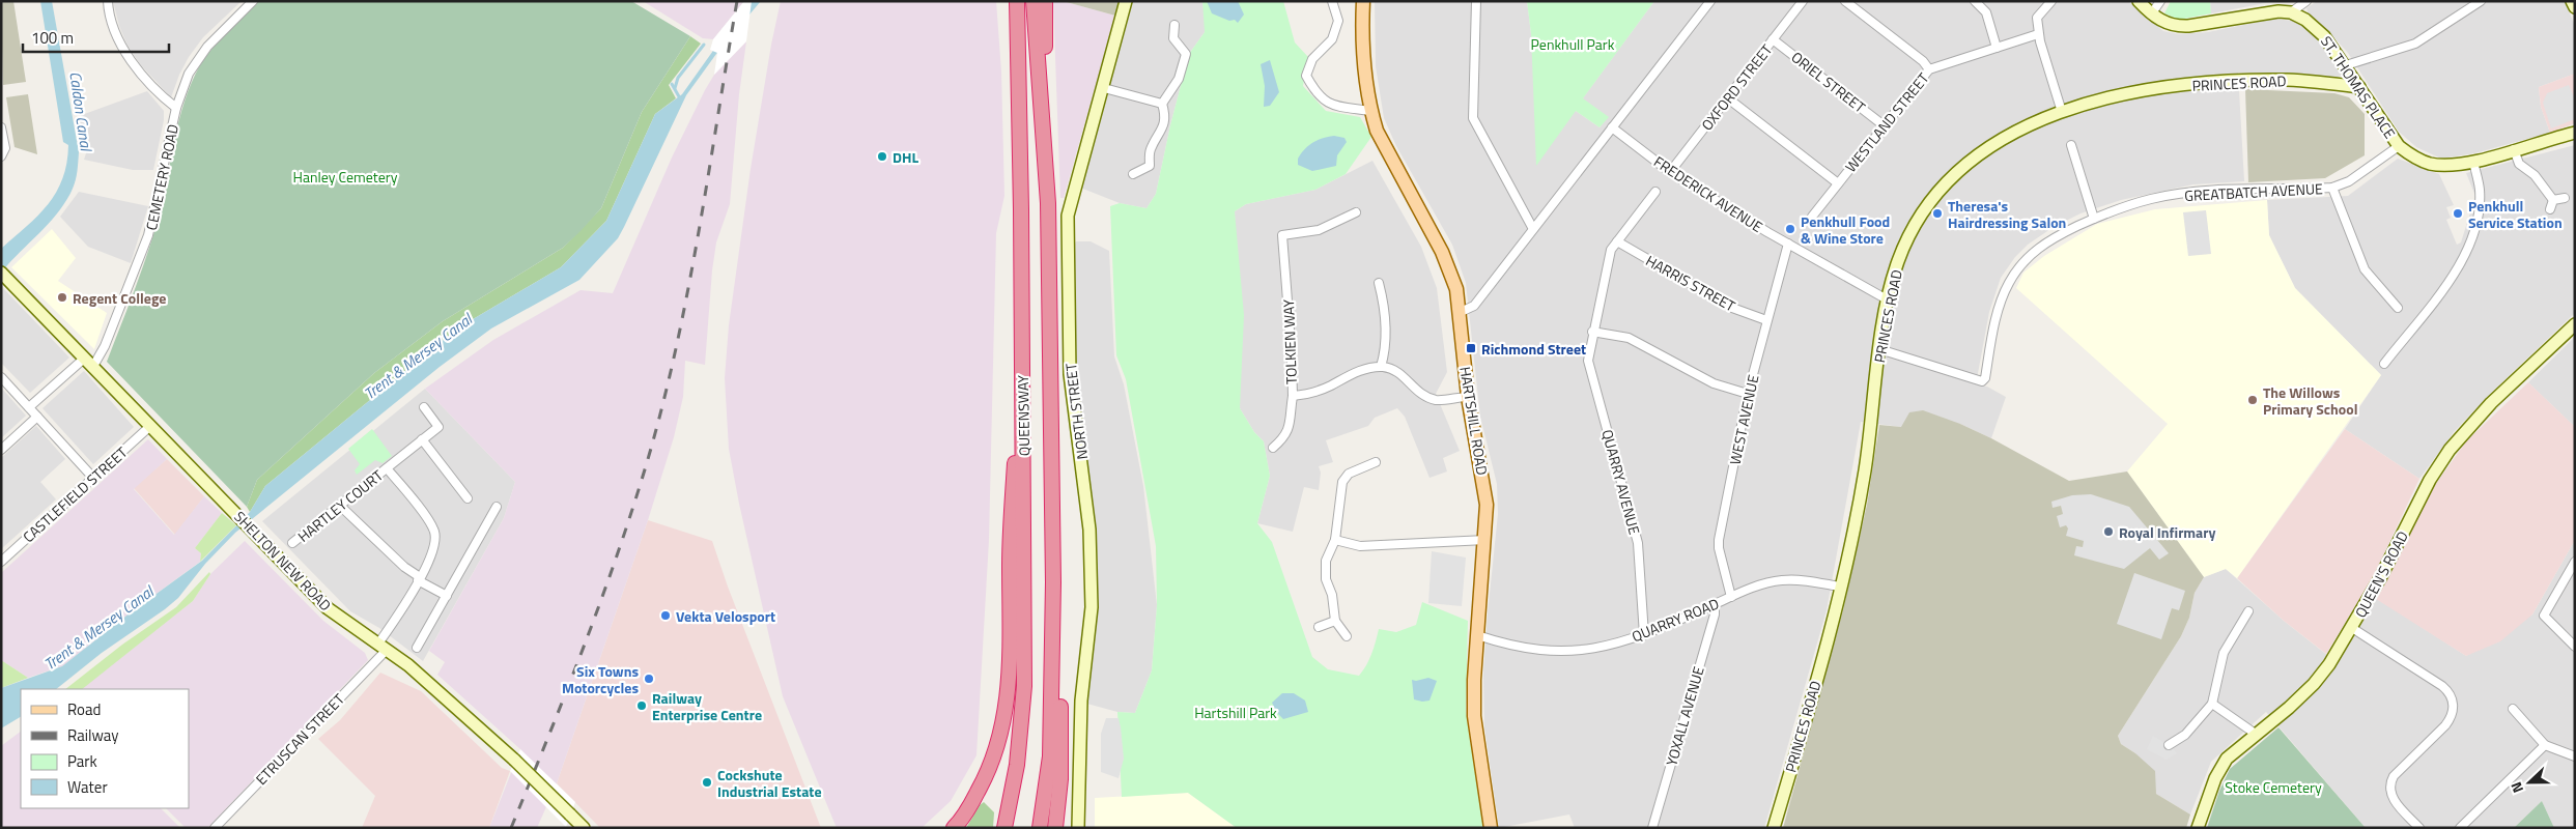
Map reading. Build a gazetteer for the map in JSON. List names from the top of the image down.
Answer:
{
  "streets": {
    "highway": ["QUEENSWAY"],
    "main road": ["HARTSHILL ROAD"],
    "street": [
      "ORIEL STREET",
      "PRINCES ROAD",
      "OXFORD STREET",
      "ST. THOMAS PLACE",
      "WESTLAND STREET",
      "CEMETERY ROAD",
      "GREATBATCH AVENUE",
      "FREDERICK AVENUE",
      "HARRIS STREET",
      "TOLKIEN WAY",
      "NORTH STREET",
      "WEST AVENUE",
      "QUARRY AVENUE",
      "CASTLEFIELD STREET",
      "HARTLEY COURT",
      "SHELTON NEW ROAD",
      "QUEEN'S ROAD",
      "QUARRY ROAD",
      "YOXALL AVENUE",
      "ETRUSCAN STREET"
    ]
  },
  "crossings": [
    ["ORIEL STREET", "OXFORD STREET"],
    ["ORIEL STREET", "WESTLAND STREET"],
    ["PRINCES ROAD", "ST. THOMAS PLACE"],
    ["PRINCES ROAD", "GREATBATCH AVENUE"],
    ["PRINCES ROAD", "FREDERICK AVENUE"],
    ["PRINCES ROAD", "QUARRY ROAD"],
    ["OXFORD STREET", "FREDERICK AVENUE"],
    ["ST. THOMAS PLACE", "GREATBATCH AVENUE"],
    ["CEMETERY ROAD", "SHELTON NEW ROAD"],
    ["FREDERICK AVENUE", "WEST AVENUE"],
    ["HARRIS STREET", "WEST AVENUE"],
    ["WEST AVENUE", "QUARRY ROAD"],
    ["HARTSHILL ROAD", "QUARRY ROAD"],
    ["QUARRY AVENUE", "QUARRY ROAD"],
    ["CASTLEFIELD STREET", "SHELTON NEW ROAD"],
    ["HARTLEY COURT", "ETRUSCAN STREET"],
    ["SHELTON NEW ROAD", "ETRUSCAN STREET"],
    ["QUARRY ROAD", "YOXALL AVENUE"]
  ],
  "water": ["Caldon Canal", "Trent & Mersey Canal"],
  "parks": [
    "Penkhull Park",
    "Hanley Cemetery",
    "Hartshill Park",
    "Stoke Cemetery"
  ],
  "places": {
    "other": [
      "DHL",
      "Theresa's Hairdressing Salon",
      "Penkhull Service Station",
      "Penkhull Food & Wine Store",
      "Regent College",
      "The Willows Primary School",
      "Royal Infirmary",
      "Vekta Velosport",
      "Six Towns Motorcycles",
      "Railway Enterprise Centre",
      "Cockshute Industrial Estate"
    ],
    "transit": ["Richmond Street"]
  },
  "legend": [
    "Road",
    "Railway",
    "Park",
    "Water"
  ],
  "scale_bar": "100 m",
  "north": "left"
}
